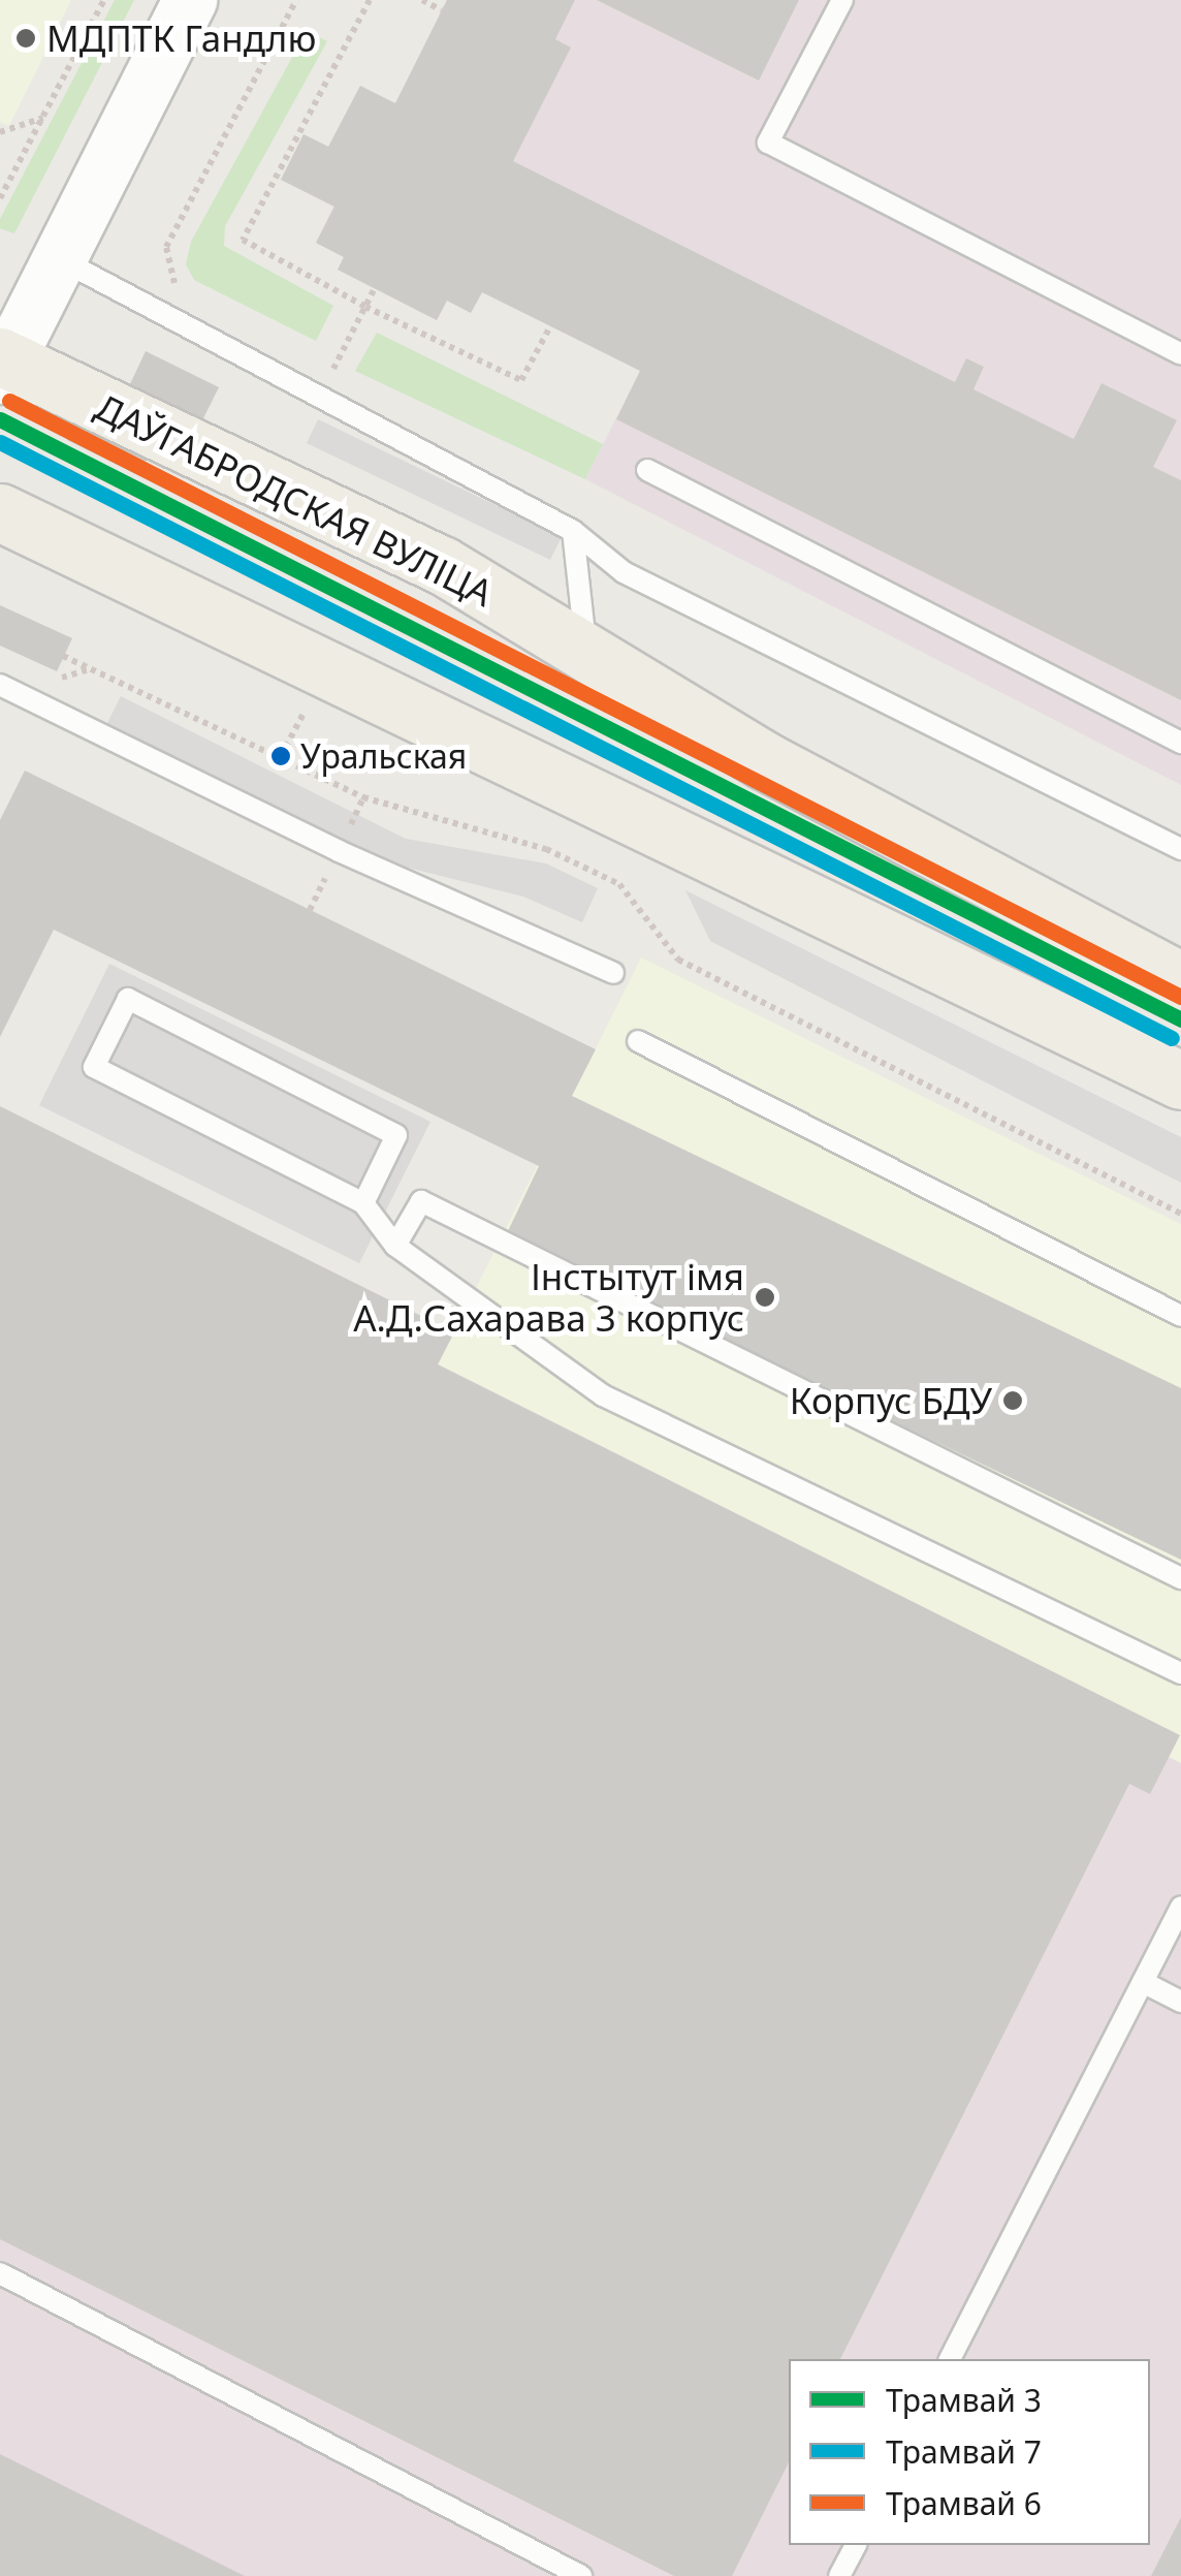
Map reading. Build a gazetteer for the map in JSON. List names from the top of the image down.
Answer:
{
  "streets": {
    "main road": ["ДАЎГАБРОДСКАЯ ВУЛІЦА"]
  },
  "places": [
    "МДПТК Гандлю",
    "Уральская",
    "Інстытут імя А.Д.Сахарава 3 корпус",
    "Корпус БДУ"
  ],
  "lines": ["tram line 6", "tram line 3", "tram line 7"],
  "legend": ["Трамвай 3", "Трамвай 7", "Трамвай 6"]
}
